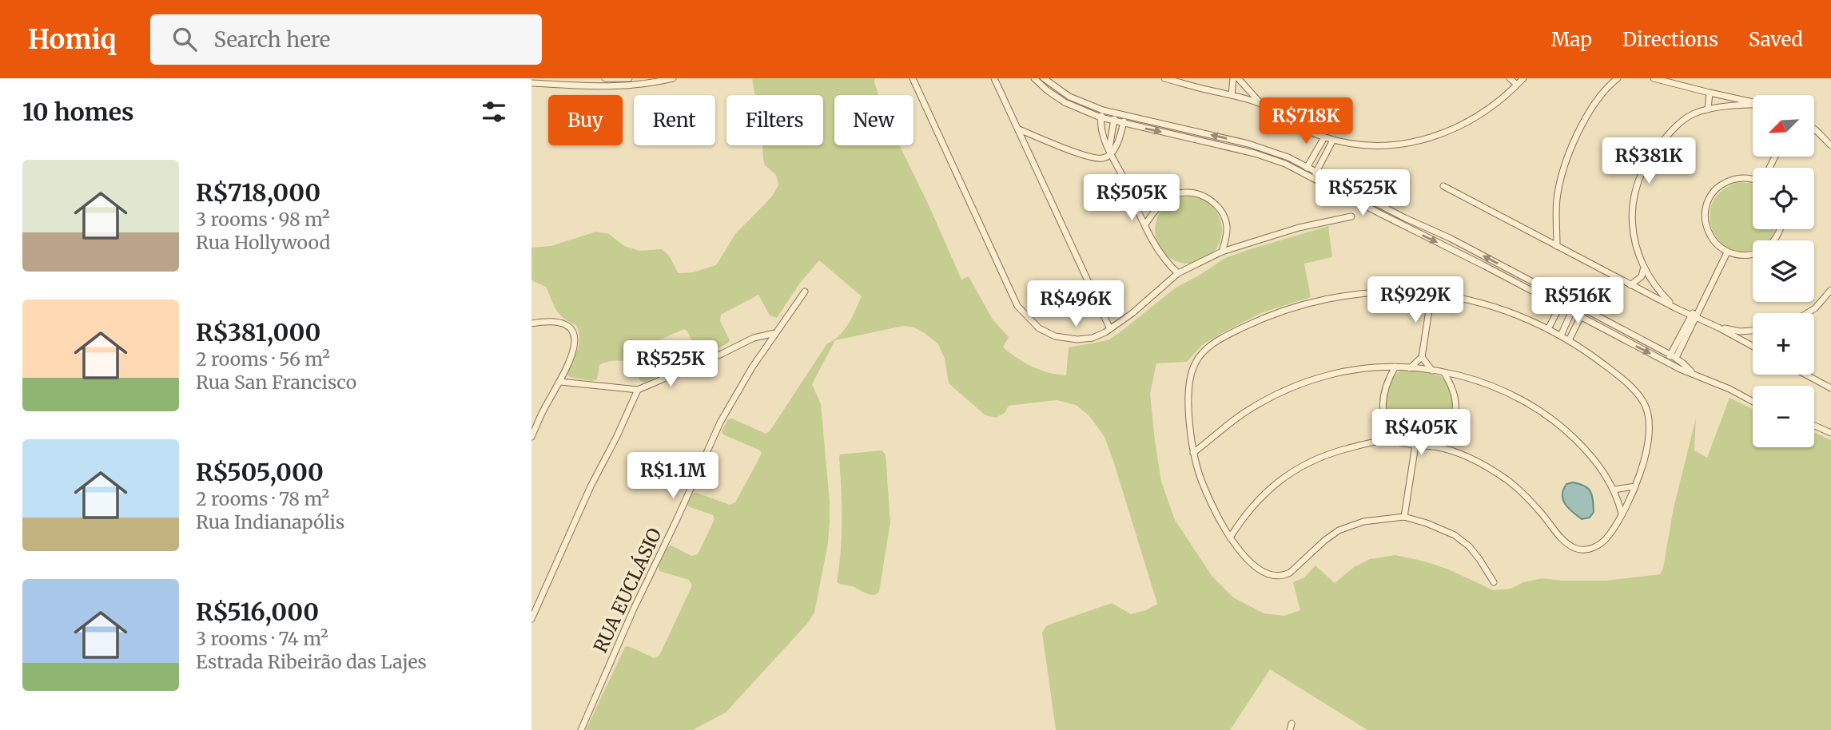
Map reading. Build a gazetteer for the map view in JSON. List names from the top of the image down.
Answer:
{
  "streets": {
    "street": ["RUA EUCLÁSIO"]
  },
  "north": "bottom left",
  "page": {
    "header": "Homiq",
    "search": "Search here",
    "nav": ["Map", "Directions", "Saved"],
    "heading": "10 homes",
    "map_buttons": ["+", "−"],
    "chip": [
      "Buy",
      "Rent",
      "Filters",
      "New"
    ],
    "price": [
      "R$718K",
      "R$381K",
      "R$525K",
      "R$505K",
      "R$929K",
      "R$516K",
      "R$496K",
      "R$525K",
      "R$405K",
      "R$1.1M"
    ],
    "list": [
      {
        "name": "R$718,000",
        "note": "3 rooms · 98 m² · Rua Hollywood"
      },
      {
        "name": "R$381,000",
        "note": "2 rooms · 56 m² · Rua San Francisco"
      },
      {
        "name": "R$505,000",
        "note": "2 rooms · 78 m² · Rua Indianapólis"
      },
      {
        "name": "R$516,000",
        "note": "3 rooms · 74 m² · Estrada Ribeirão das Lajes"
      }
    ]
  }
}
